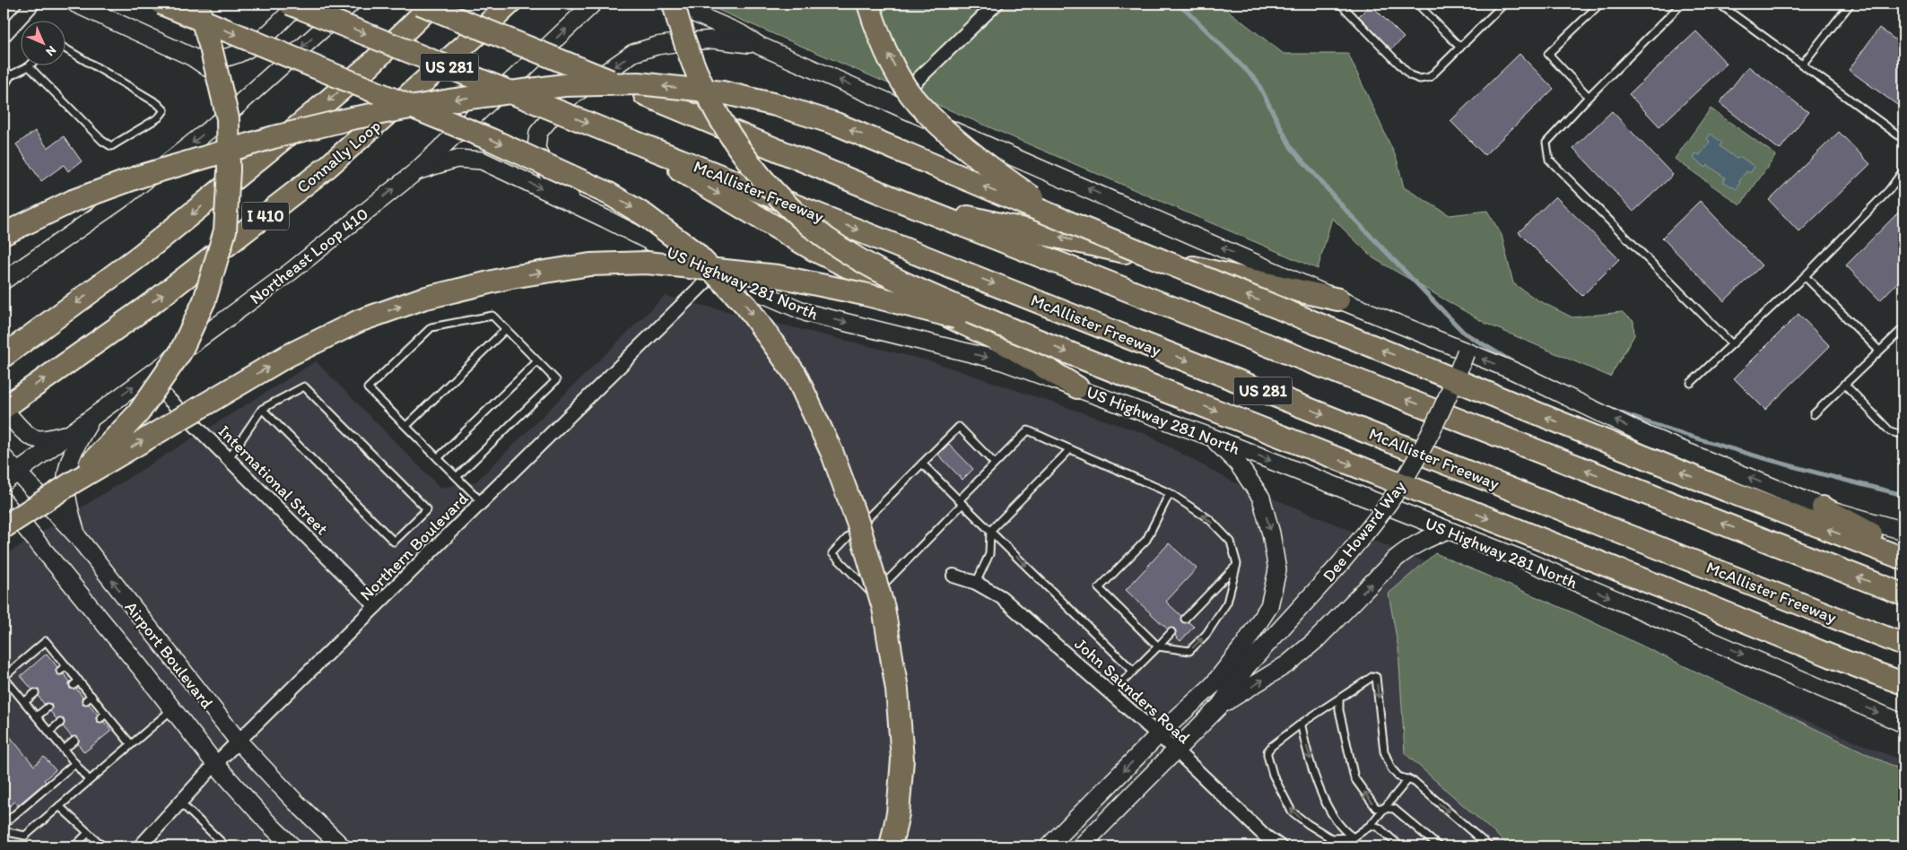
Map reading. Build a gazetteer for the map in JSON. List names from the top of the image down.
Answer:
{
  "streets": {
    "highway": [
      "US 281",
      "Connally Loop",
      "McAllister Freeway",
      "I 410"
    ],
    "main road": [
      "Northeast Loop 410",
      "US Highway 281 North",
      "Dee Howard Way",
      "Airport Boulevard"
    ],
    "street": ["International Street", "Northern Boulevard", "John Saunders Road"]
  },
  "crossings": [
    ["Northeast Loop 410", "US Highway 281 North"],
    ["Northeast Loop 410", "International Street"],
    ["Northeast Loop 410", "Airport Boulevard"],
    ["US Highway 281 North", "Northern Boulevard"],
    ["International Street", "Northern Boulevard"],
    ["Dee Howard Way", "John Saunders Road"],
    ["Northern Boulevard", "Airport Boulevard"]
  ],
  "one_way": ["Northeast Loop 410", "US Highway 281 North"],
  "north": "bottom right"
}
